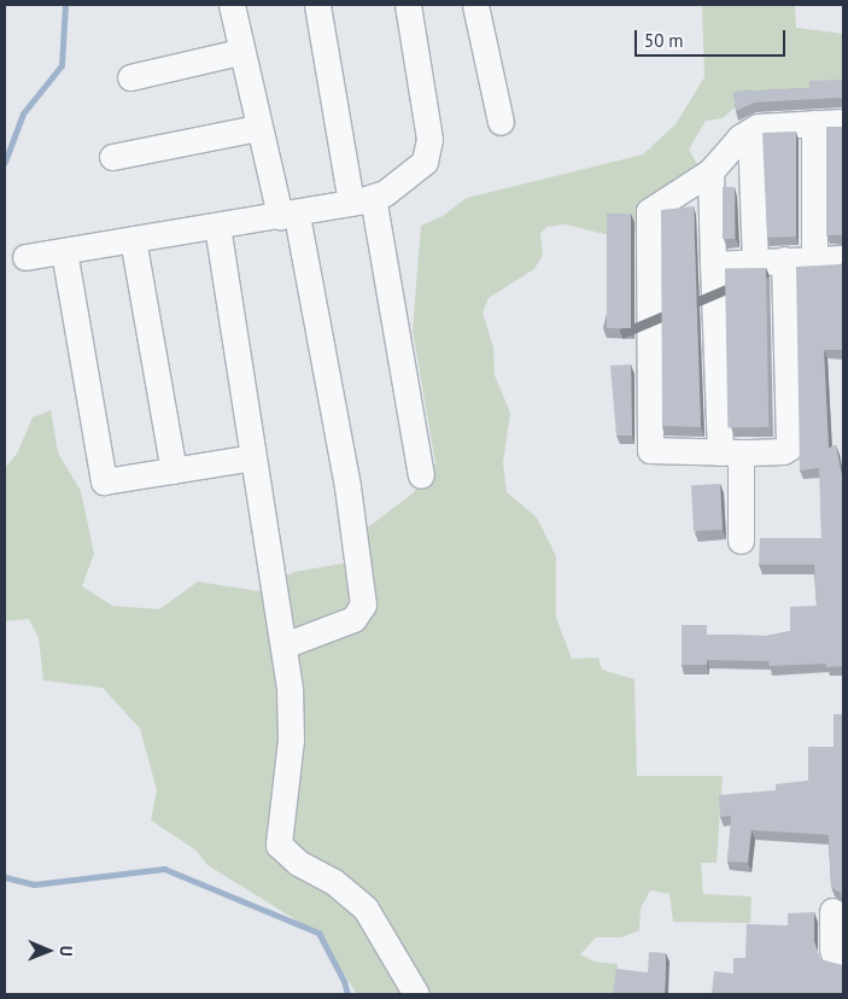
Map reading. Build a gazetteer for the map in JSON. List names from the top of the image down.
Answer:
{
  "scale_bar": "50 m",
  "north": "right"
}
